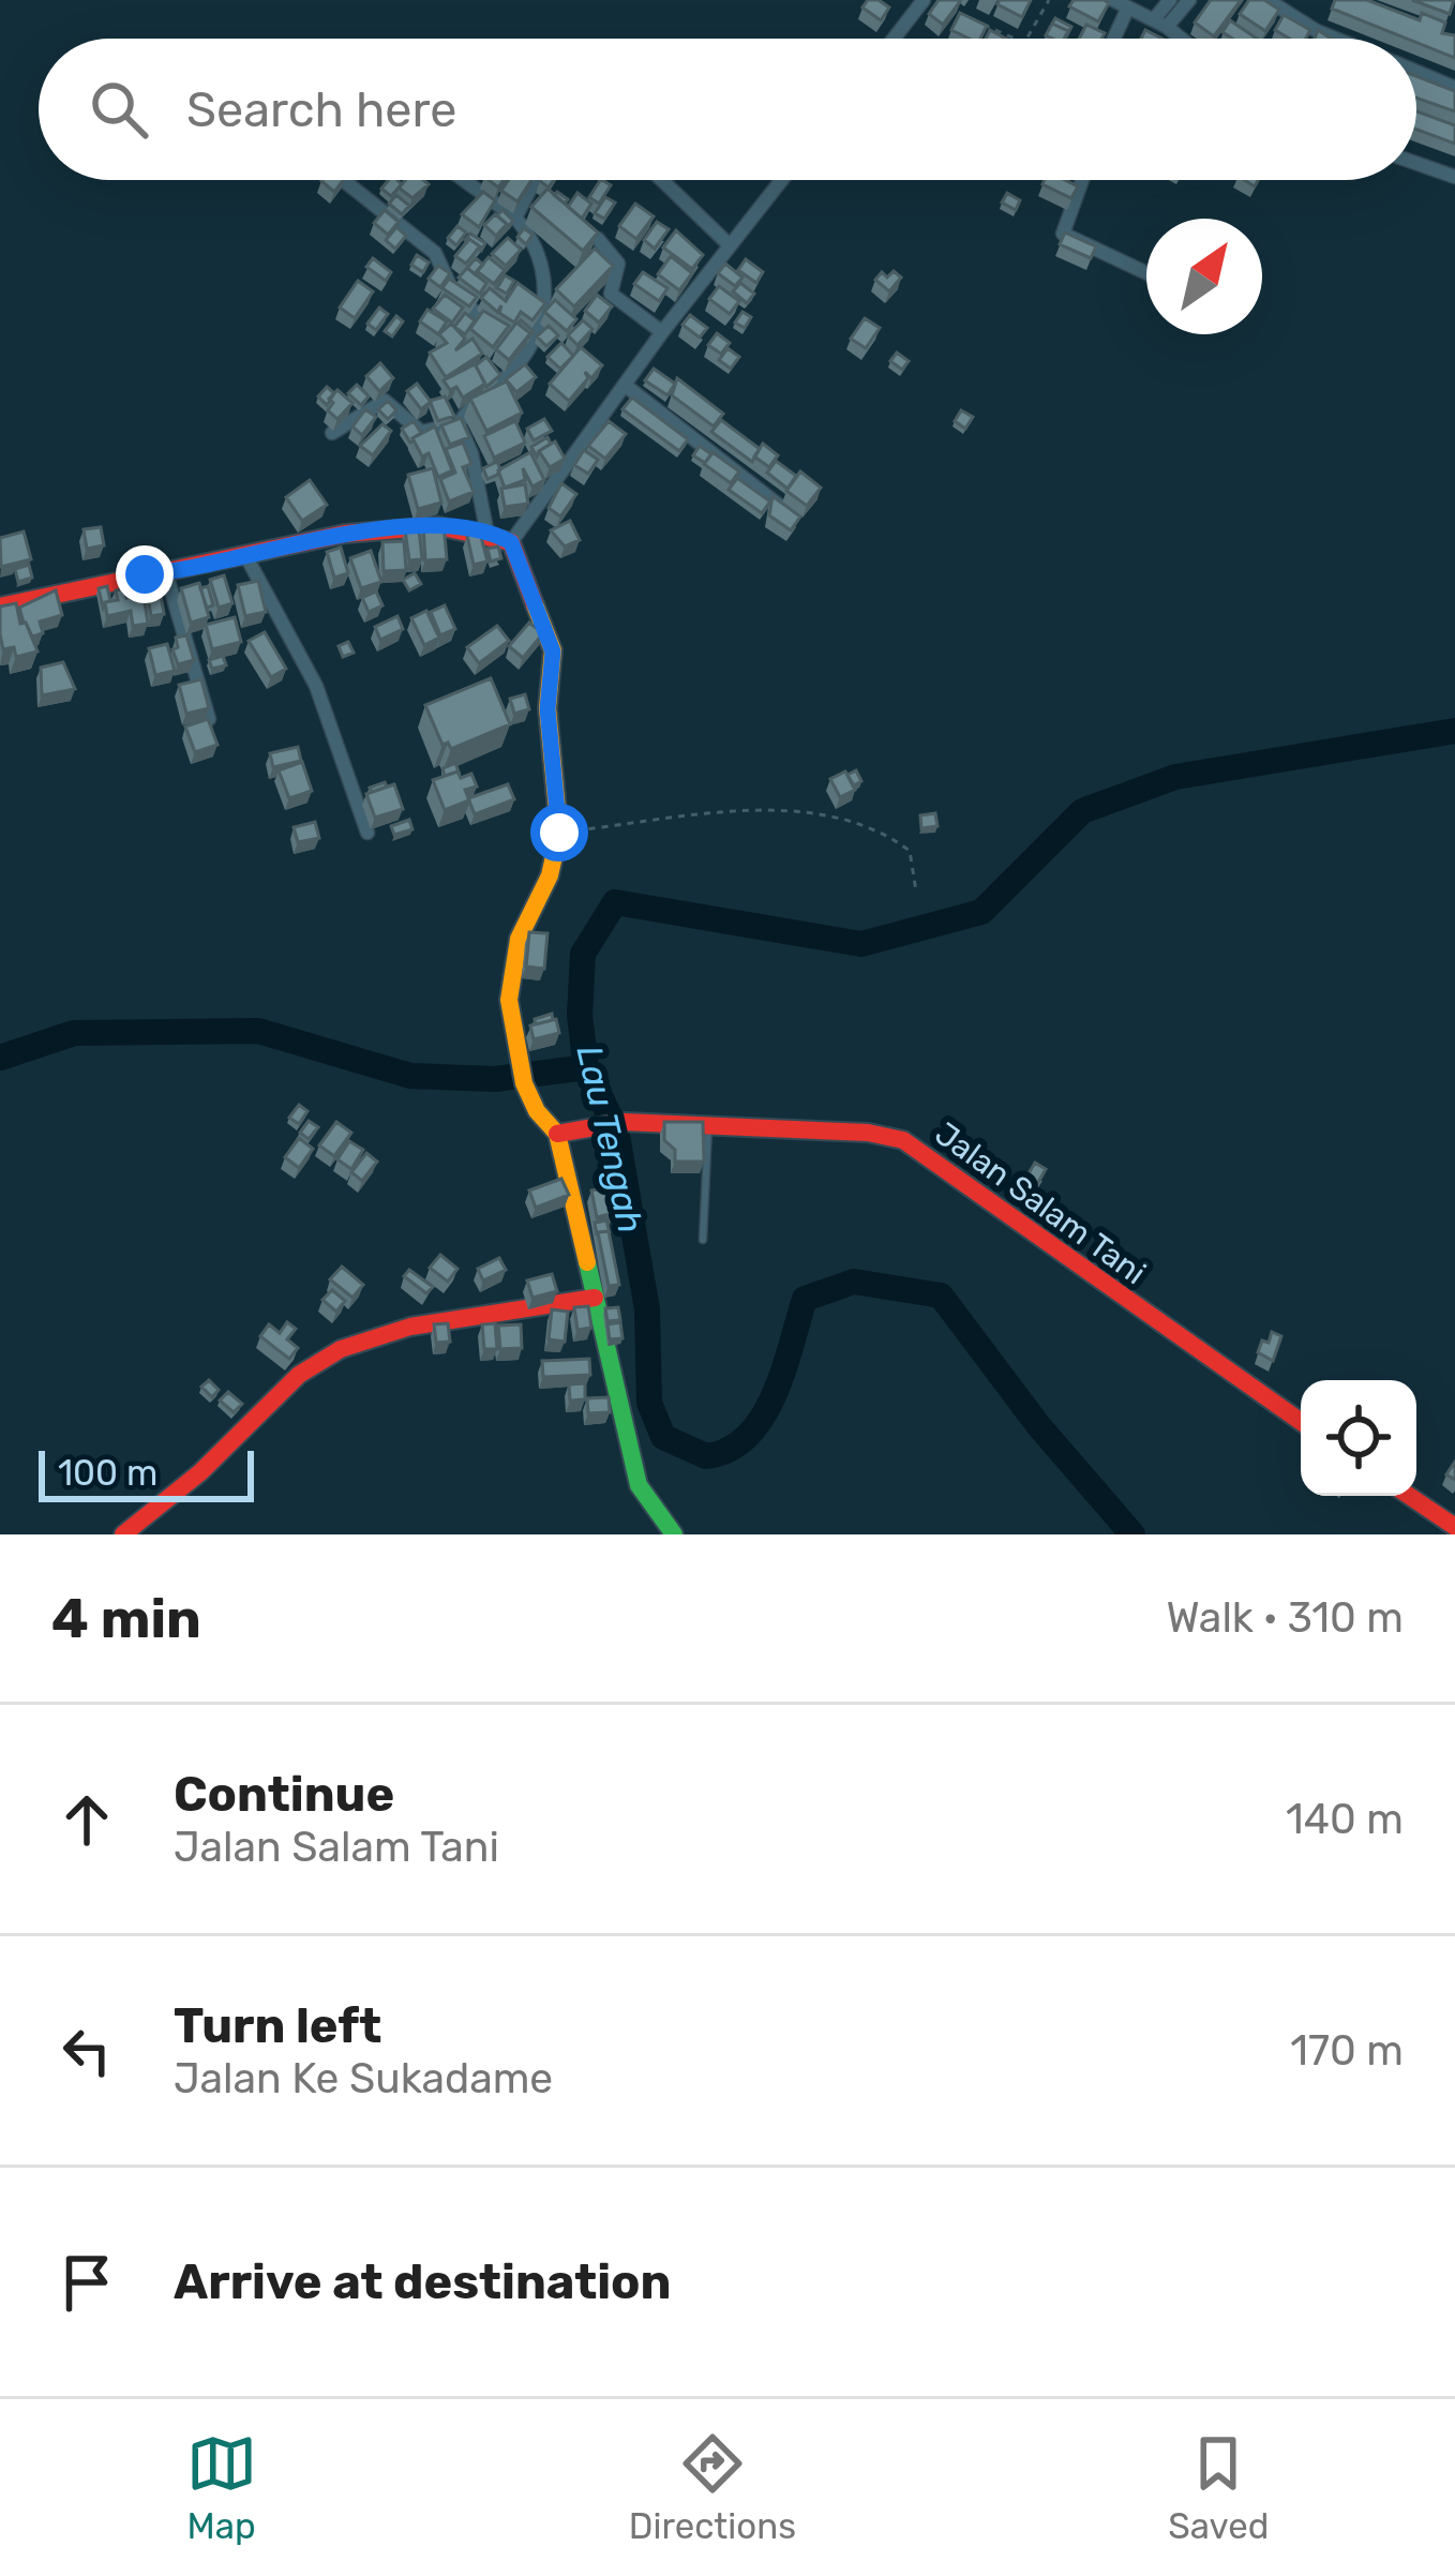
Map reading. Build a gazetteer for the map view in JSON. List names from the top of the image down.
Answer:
{
  "streets": {
    "street": ["Jalan Salam Tani"]
  },
  "water": ["Lau Tengah"],
  "scale_bar": "100 m",
  "north": "top right",
  "page": {
    "search": "Search here",
    "scale": "100 m",
    "heading": ["4 min", "Walk · 310 m"],
    "list": [
      ["Continue", "Jalan Salam Tani", "140 m"],
      ["Turn left", "Jalan Ke Sukadame", "170 m"],
      "Arrive at destination"
    ],
    "nav": ["Map", "Directions", "Saved"]
  }
}
